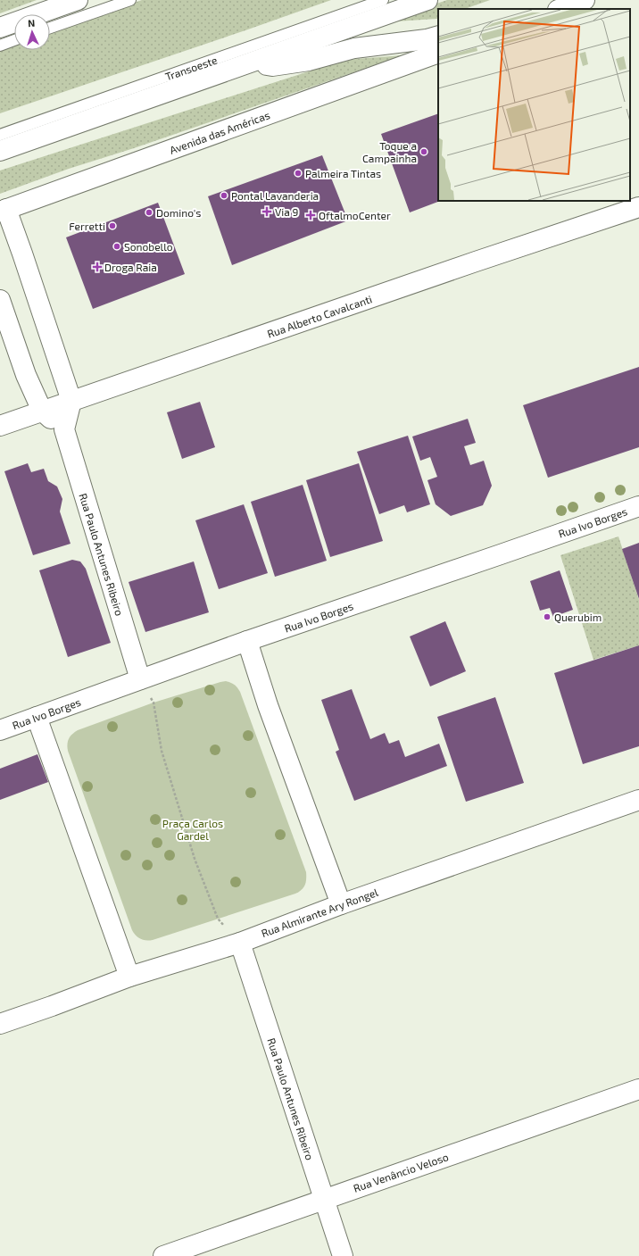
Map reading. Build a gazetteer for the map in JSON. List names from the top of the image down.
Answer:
{
  "streets": {
    "main road": [
      "Avenida das Américas",
      "Rua Alberto Cavalcanti",
      "Rua Ivo Borges",
      "Rua Paulo Antunes Ribeiro",
      "Rua Almirante Ary Rongel",
      "Rua Venâncio Veloso"
    ],
    "lane": ["Transoeste"]
  },
  "crossings": [
    ["Rua Ivo Borges", "Rua Paulo Antunes Ribeiro"],
    ["Rua Paulo Antunes Ribeiro", "Rua Almirante Ary Rongel"],
    ["Rua Paulo Antunes Ribeiro", "Rua Venâncio Veloso"]
  ],
  "parks": ["Praça Carlos Gardel"],
  "places": {
    "other": [
      "Toque a Campainha",
      "Palmeira Tintas",
      "Pontal Lavanderia",
      "Domino's",
      "Ferretti",
      "Sonobello",
      "Querubim"
    ],
    "health": ["Via 9", "OftalmoCenter", "Droga Raia"]
  },
  "north": "top"
}
